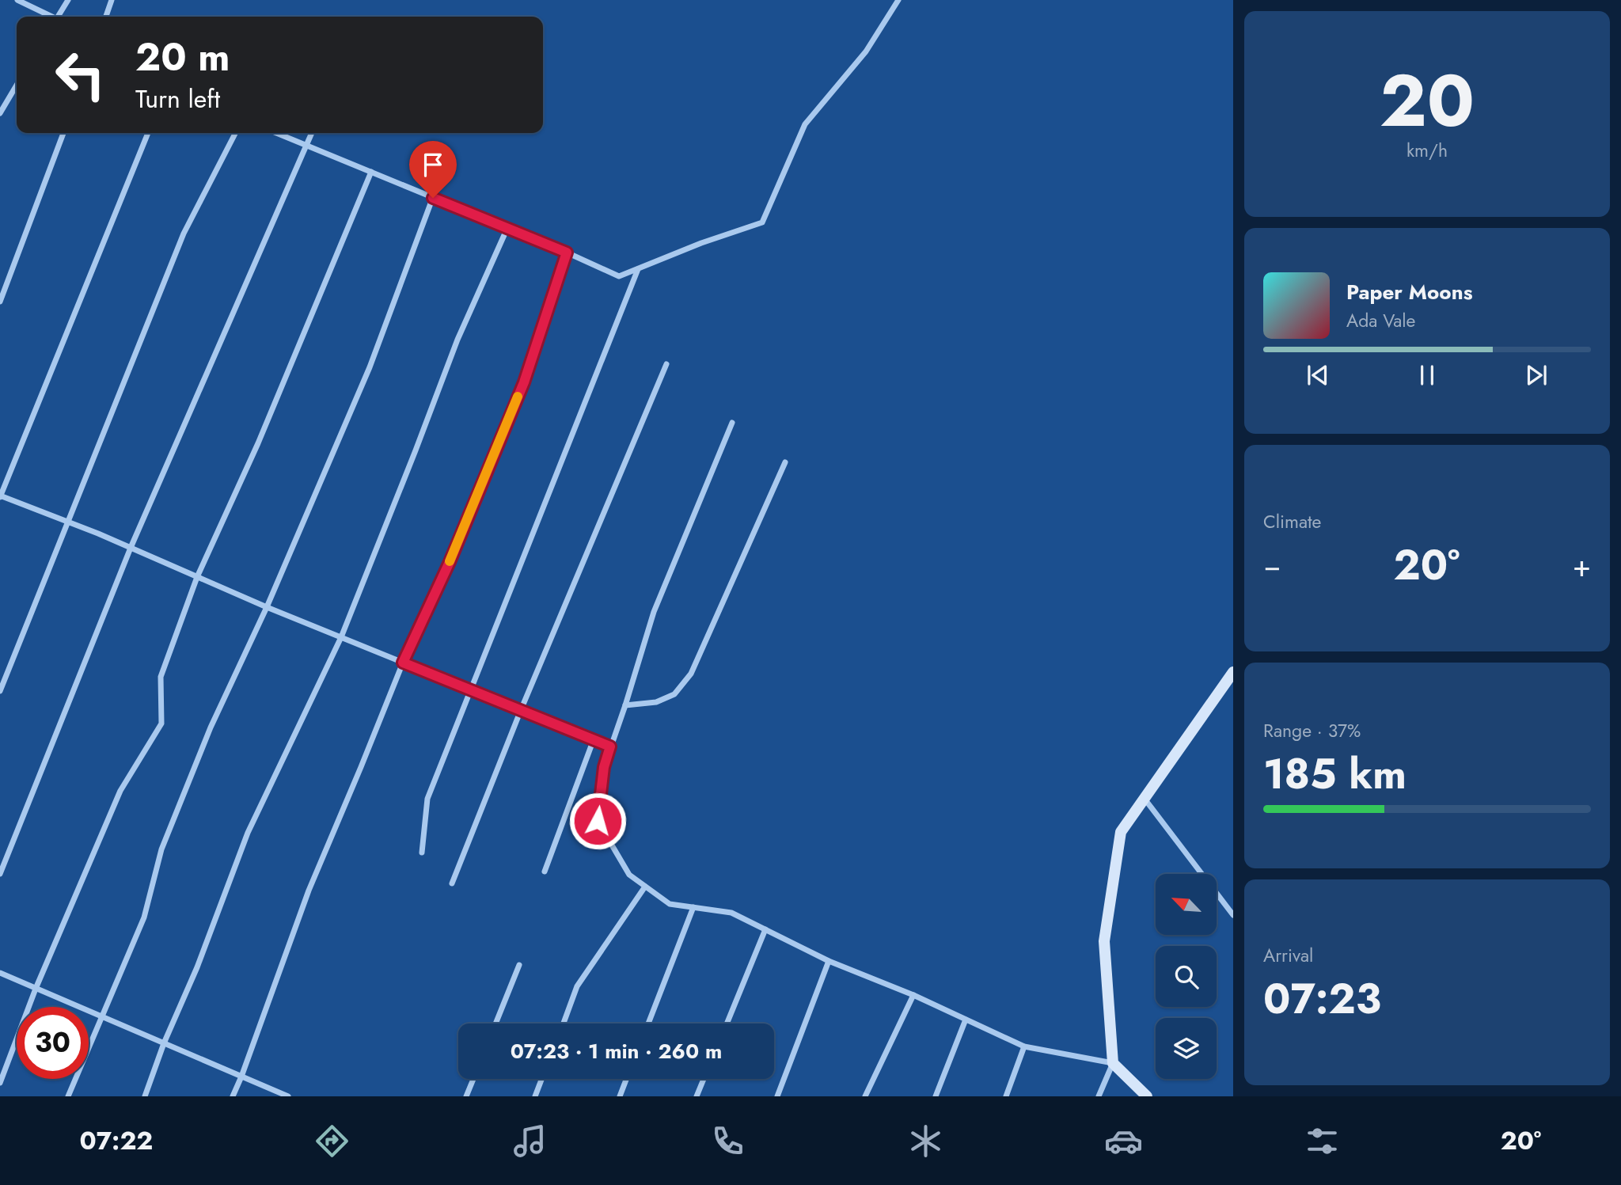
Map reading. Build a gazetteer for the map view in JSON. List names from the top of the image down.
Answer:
{
  "north": "top left",
  "page": {
    "tile": [
      ["20", "km/h"],
      "Climate",
      ["Range · 37%", "185 km"],
      ["Arrival", "07:23"]
    ],
    "turn": ["20 m", "Turn left"],
    "song": ["Paper Moons", "Ada Vale"],
    "heat": ["−", "20°", "+"],
    "limit": "30",
    "trip": "07:23 · 1 min · 260 m",
    "tabs": ["07:22", "20°"]
  }
}
